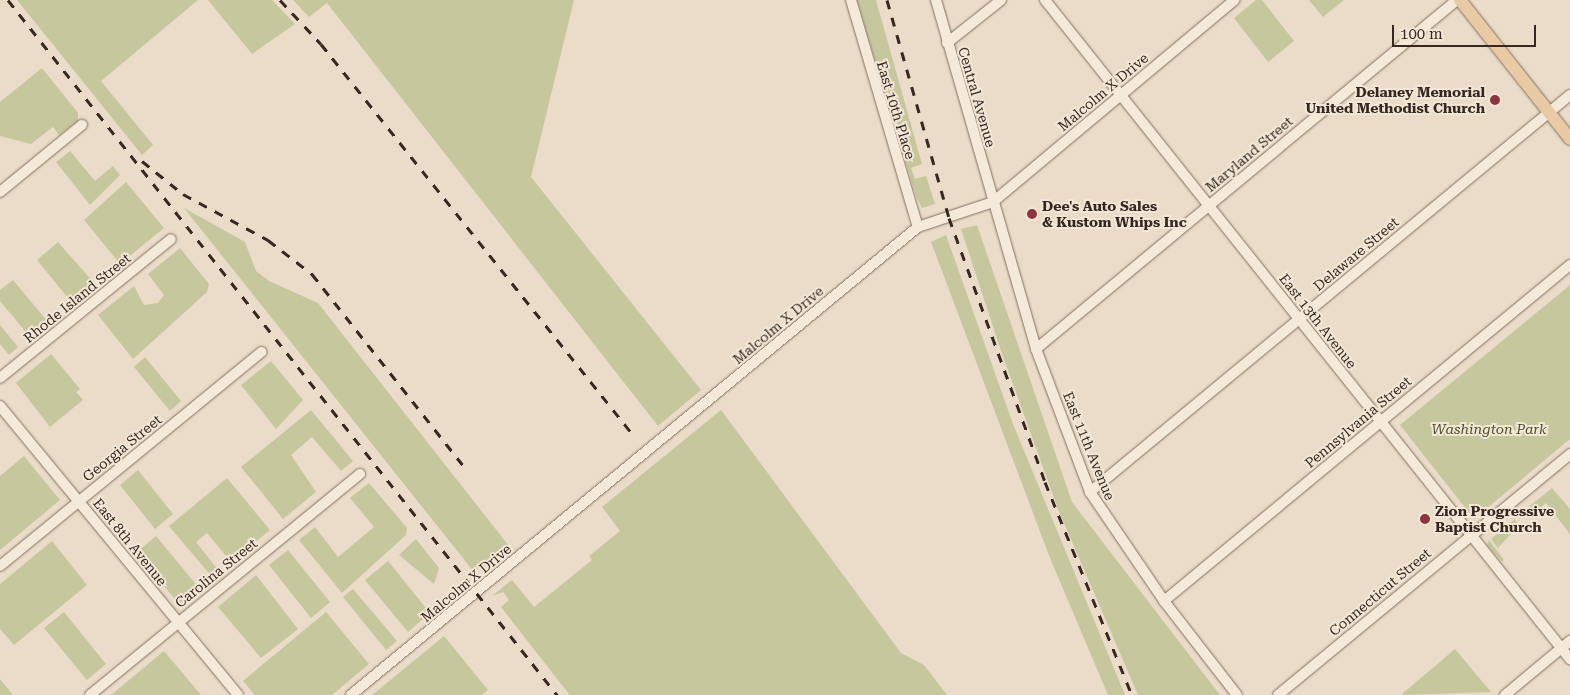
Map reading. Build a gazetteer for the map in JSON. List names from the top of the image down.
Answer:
{
  "streets": {
    "street": [
      "Malcolm X Drive",
      "Central Avenue",
      "East 10th Place",
      "Maryland Street",
      "Delaware Street",
      "Rhode Island Street",
      "East 13th Avenue",
      "Pennsylvania Street",
      "East 11th Avenue",
      "Georgia Street",
      "East 8th Avenue",
      "Carolina Street",
      "Connecticut Street"
    ]
  },
  "crossings": [
    ["Malcolm X Drive", "Central Avenue"],
    ["Malcolm X Drive", "East 10th Place"],
    ["Malcolm X Drive", "East 13th Avenue"],
    ["Malcolm X Drive", "East 11th Avenue"],
    ["Central Avenue", "East 11th Avenue"],
    ["Maryland Street", "East 13th Avenue"],
    ["Maryland Street", "East 11th Avenue"],
    ["Delaware Street", "East 13th Avenue"],
    ["Delaware Street", "East 11th Avenue"],
    ["East 13th Avenue", "Pennsylvania Street"],
    ["East 13th Avenue", "Connecticut Street"],
    ["Pennsylvania Street", "East 11th Avenue"],
    ["Georgia Street", "East 8th Avenue"],
    ["East 8th Avenue", "Carolina Street"]
  ],
  "parks": ["Washington Park"],
  "places": ["Delaney Memorial United Methodist Church", "Dee's Auto Sales & Kustom Whips Inc", "Zion Progressive Baptist Church"],
  "scale_bar": "100 m"
}
